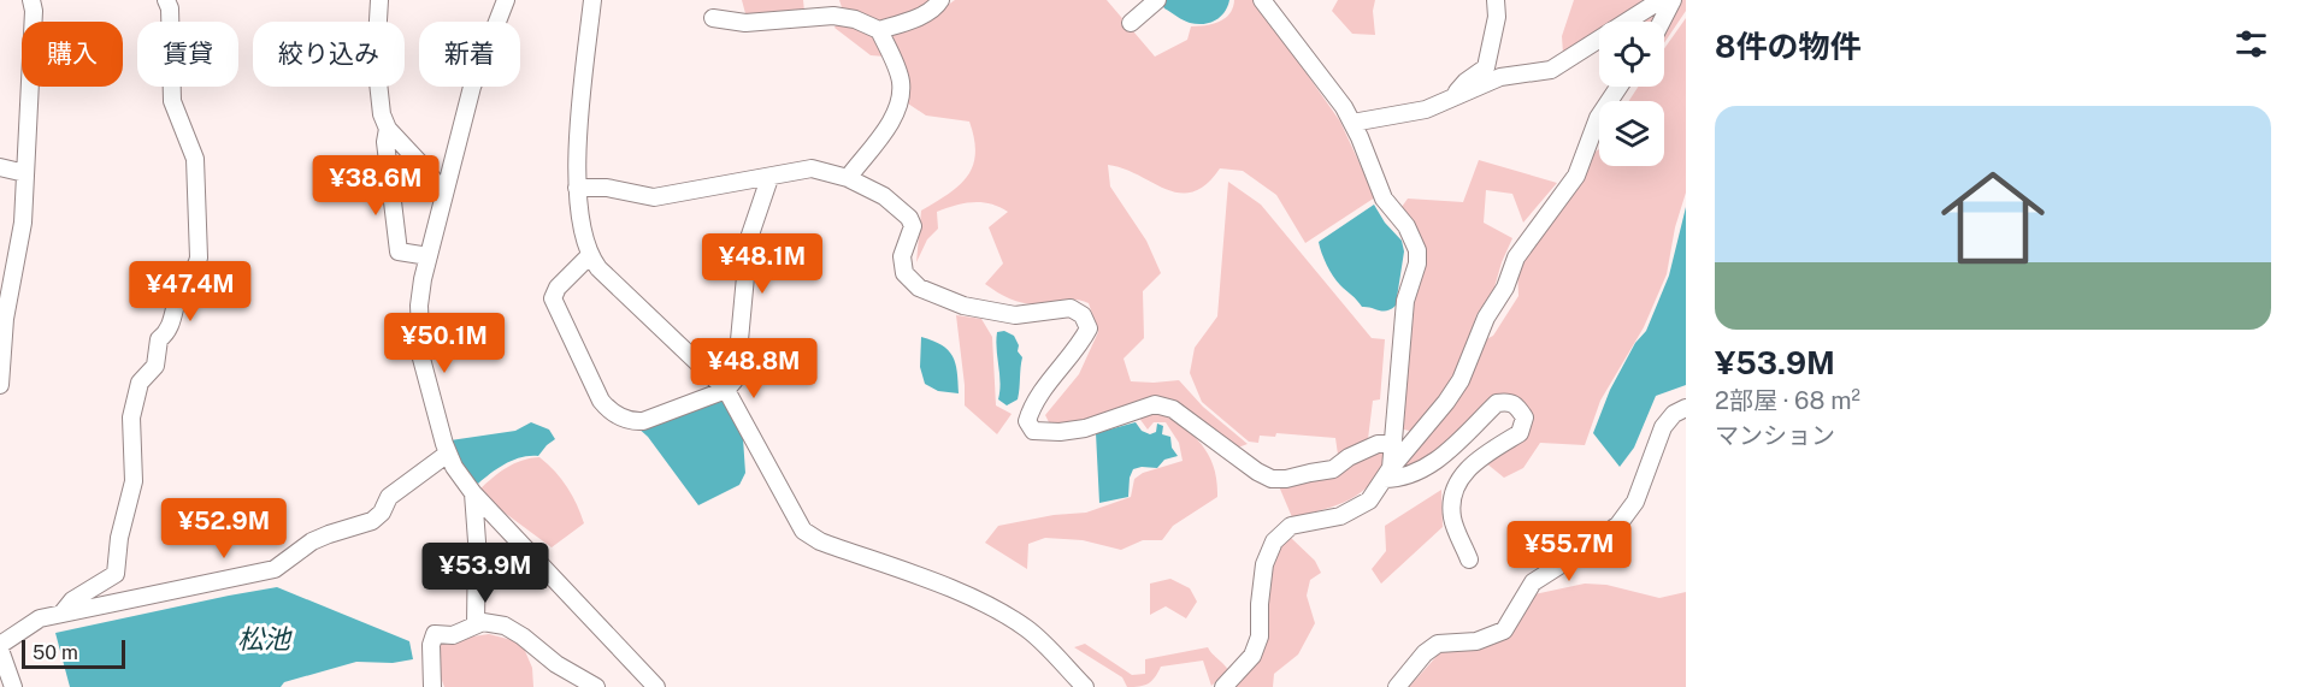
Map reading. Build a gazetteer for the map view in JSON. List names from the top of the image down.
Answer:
{
  "water": ["松池"],
  "scale_bar": "50 m",
  "page": {
    "heading": "8件の物件",
    "chip": [
      "購入",
      "賃貸",
      "絞り込み",
      "新着"
    ],
    "list": [
      {
        "name": "¥53.9M",
        "note": "2部屋 · 68 m² · マンション"
      }
    ],
    "price": [
      "¥38.6M",
      "¥48.1M",
      "¥47.4M",
      "¥50.1M",
      "¥48.8M",
      "¥52.9M",
      "¥55.7M",
      "¥53.9M"
    ],
    "scale": "50 m"
  }
}
